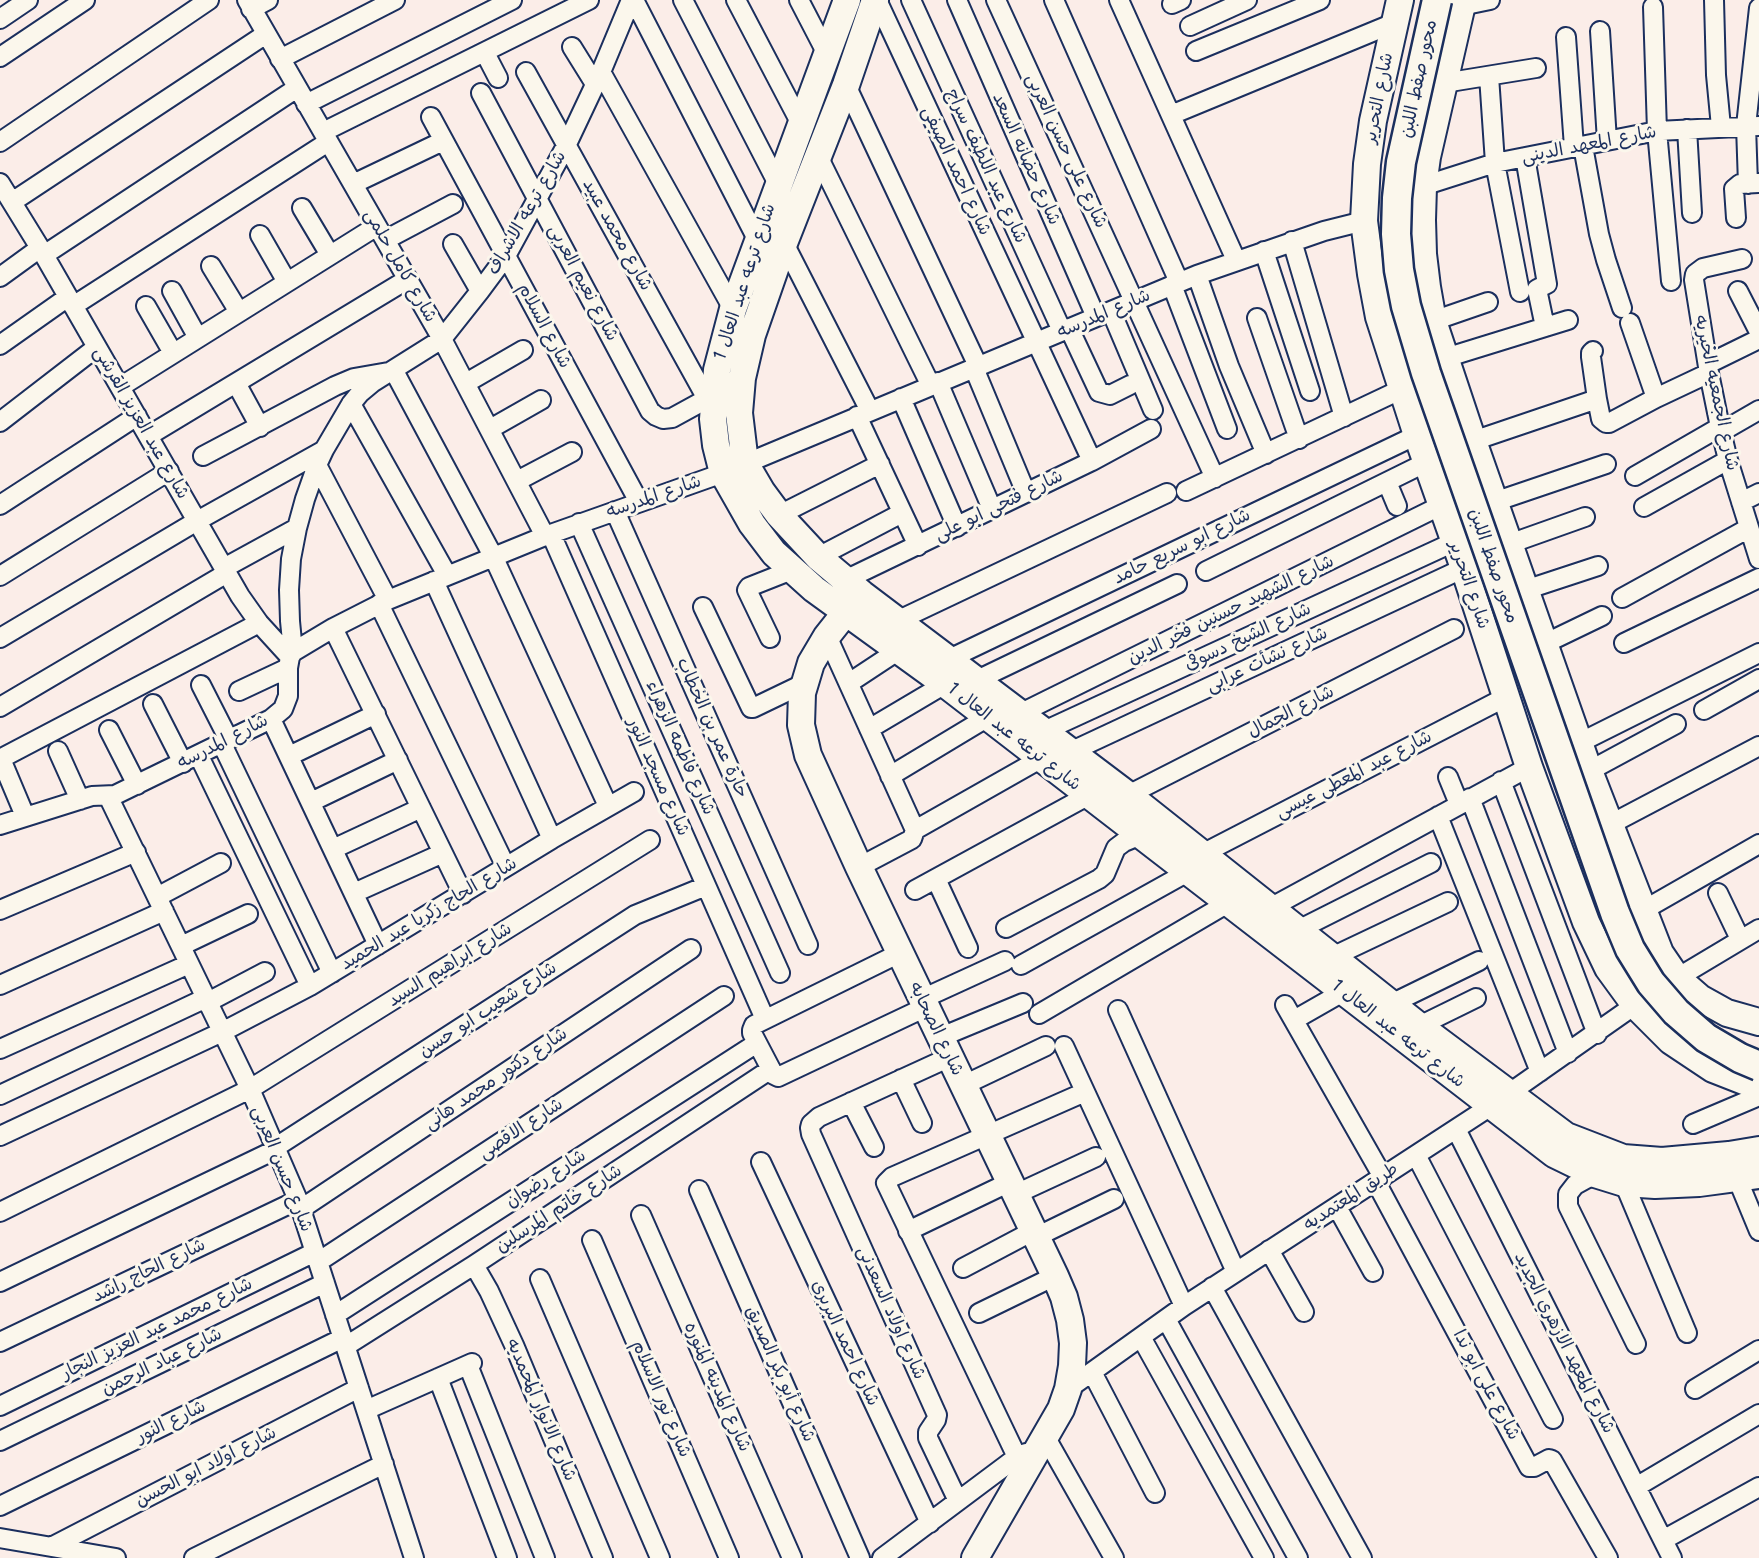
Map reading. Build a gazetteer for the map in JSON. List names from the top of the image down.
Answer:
{
  "streets": {
    "main road": ["محور صفط اللبن"],
    "street": [
      "شارع التحرير",
      "شارع المعهد الدينى",
      "شارع على حسن العربى",
      "شارع حضانه السعد",
      "شارع عبد اللطيف سراج",
      "شارع احمد الصيفى",
      "شارع ترعه الاشراف",
      "شارع محمد عبيد",
      "شارع كامل حلمى",
      "شارع ترعه عبد العال 1",
      "شارع نعيم العربى",
      "شارع المدرسه",
      "شارع السلام",
      "شارع الجمعيه الخيريه",
      "شارع عبد العزيز القرشى",
      "شارع فتحى ابو على",
      "شارع ابو سريع حامد",
      "شارع الشهيد حسنين فخر الدين",
      "شارع الشيخ دسوقى",
      "شارع نشأت عرابى",
      "شارع الجمال",
      "حارة عمر بن الخطاب",
      "شارع فاطمه الزهراء",
      "شارع عبد المعطى عيسى",
      "شارع مسجد النور",
      "شارع الحاج زكريا عبد الحميد",
      "شارع ابراهيم السيد",
      "شارع شعيب ابو حسن",
      "شارع الصحابه",
      "شارع دكتور محمد هانى",
      "شارع الاقصى",
      "شارع حسن العربى",
      "شارع رضوان",
      "طريق المعتمديه",
      "شارع خاتم المرسلين",
      "شارع الحاج راشد",
      "شارع اولاد السعدنى",
      "شارع محمد عبد العزيز النجار",
      "شارع احمد البربرى",
      "شارع المعهد الازهري الجديد",
      "شارع عباد الرحمن",
      "شارع أبو بكر الصديق",
      "شارع على ابو ندا",
      "شارع المدينه المنوره",
      "شارع نور الاسلام",
      "شارع الانوار المحمديه",
      "شارع النور",
      "شارع اولاد ابو الحسن"
    ]
  },
  "crossings": [
    ["شارع التحرير", "شارع المدرسه"],
    ["شارع التحرير", "شارع ابو سريع حامد"],
    ["شارع التحرير", "شارع الشهيد حسنين فخر الدين"],
    ["شارع التحرير", "شارع الشيخ دسوقى"],
    ["شارع التحرير", "شارع نشأت عرابى"],
    ["شارع التحرير", "شارع عبد المعطى عيسى"],
    ["شارع التحرير", "طريق المعتمديه"],
    ["شارع على حسن العربى", "شارع المدرسه"],
    ["شارع حضانه السعد", "شارع المدرسه"],
    ["شارع حضانه السعد", "شارع فتحى ابو على"],
    ["شارع عبد اللطيف سراج", "شارع المدرسه"],
    ["شارع احمد الصيفى", "شارع ترعه عبد العال 1"],
    ["شارع احمد الصيفى", "شارع المدرسه"],
    ["شارع احمد الصيفى", "شارع فتحى ابو على"],
    ["شارع ترعه الاشراف", "شارع محمد عبيد"],
    ["شارع ترعه الاشراف", "شارع كامل حلمى"],
    ["شارع ترعه الاشراف", "شارع نعيم العربى"],
    ["شارع ترعه الاشراف", "شارع المدرسه"],
    ["شارع ترعه الاشراف", "شارع السلام"],
    ["شارع ترعه الاشراف", "شارع عبد العزيز القرشى"],
    ["شارع محمد عبيد", "شارع ترعه عبد العال 1"],
    ["شارع محمد عبيد", "شارع نعيم العربى"],
    ["شارع كامل حلمى", "شارع المدرسه"],
    ["شارع كامل حلمى", "شارع مسجد النور"],
    ["شارع ترعه عبد العال 1", "شارع نعيم العربى"],
    ["شارع ترعه عبد العال 1", "شارع المدرسه"],
    ["شارع ترعه عبد العال 1", "شارع فتحى ابو على"],
    ["شارع ترعه عبد العال 1", "شارع ابو سريع حامد"],
    ["شارع ترعه عبد العال 1", "شارع الشهيد حسنين فخر الدين"],
    ["شارع ترعه عبد العال 1", "شارع الشيخ دسوقى"],
    ["شارع ترعه عبد العال 1", "شارع نشأت عرابى"],
    ["شارع ترعه عبد العال 1", "شارع الجمال"],
    ["شارع ترعه عبد العال 1", "شارع عبد المعطى عيسى"],
    ["شارع ترعه عبد العال 1", "شارع الصحابه"],
    ["شارع ترعه عبد العال 1", "طريق المعتمديه"],
    ["شارع المدرسه", "شارع السلام"],
    ["شارع المدرسه", "شارع عبد العزيز القرشى"],
    ["شارع المدرسه", "حارة عمر بن الخطاب"],
    ["شارع المدرسه", "شارع فاطمه الزهراء"],
    ["شارع المدرسه", "شارع مسجد النور"],
    ["شارع المدرسه", "شارع حسن العربى"],
    ["شارع عبد المعطى عيسى", "شارع خاتم المرسلين"],
    ["شارع مسجد النور", "شارع شعيب ابو حسن"],
    ["شارع مسجد النور", "شارع رضوان"],
    ["شارع مسجد النور", "شارع خاتم المرسلين"],
    ["شارع الحاج زكريا عبد الحميد", "شارع حسن العربى"],
    ["شارع ابراهيم السيد", "شارع حسن العربى"],
    ["شارع شعيب ابو حسن", "شارع حسن العربى"],
    ["شارع الصحابه", "شارع رضوان"],
    ["شارع الصحابه", "طريق المعتمديه"],
    ["شارع الصحابه", "شارع خاتم المرسلين"],
    ["شارع الصحابه", "شارع اولاد السعدنى"],
    ["شارع الصحابه", "شارع احمد البربرى"],
    ["شارع دكتور محمد هانى", "شارع حسن العربى"],
    ["شارع دكتور محمد هانى", "شارع الحاج راشد"],
    ["شارع الاقصى", "شارع حسن العربى"],
    ["شارع الاقصى", "شارع محمد عبد العزيز النجار"],
    ["شارع حسن العربى", "شارع رضوان"],
    ["شارع حسن العربى", "شارع خاتم المرسلين"],
    ["شارع حسن العربى", "شارع الحاج راشد"],
    ["شارع حسن العربى", "شارع محمد عبد العزيز النجار"],
    ["شارع حسن العربى", "شارع عباد الرحمن"],
    ["شارع حسن العربى", "شارع النور"],
    ["شارع حسن العربى", "شارع اولاد ابو الحسن"],
    ["طريق المعتمديه", "شارع المعهد الازهري الجديد"],
    ["طريق المعتمديه", "شارع على ابو ندا"],
    ["شارع خاتم المرسلين", "شارع الانوار المحمديه"],
    ["شارع خاتم المرسلين", "شارع النور"]
  ]
}
